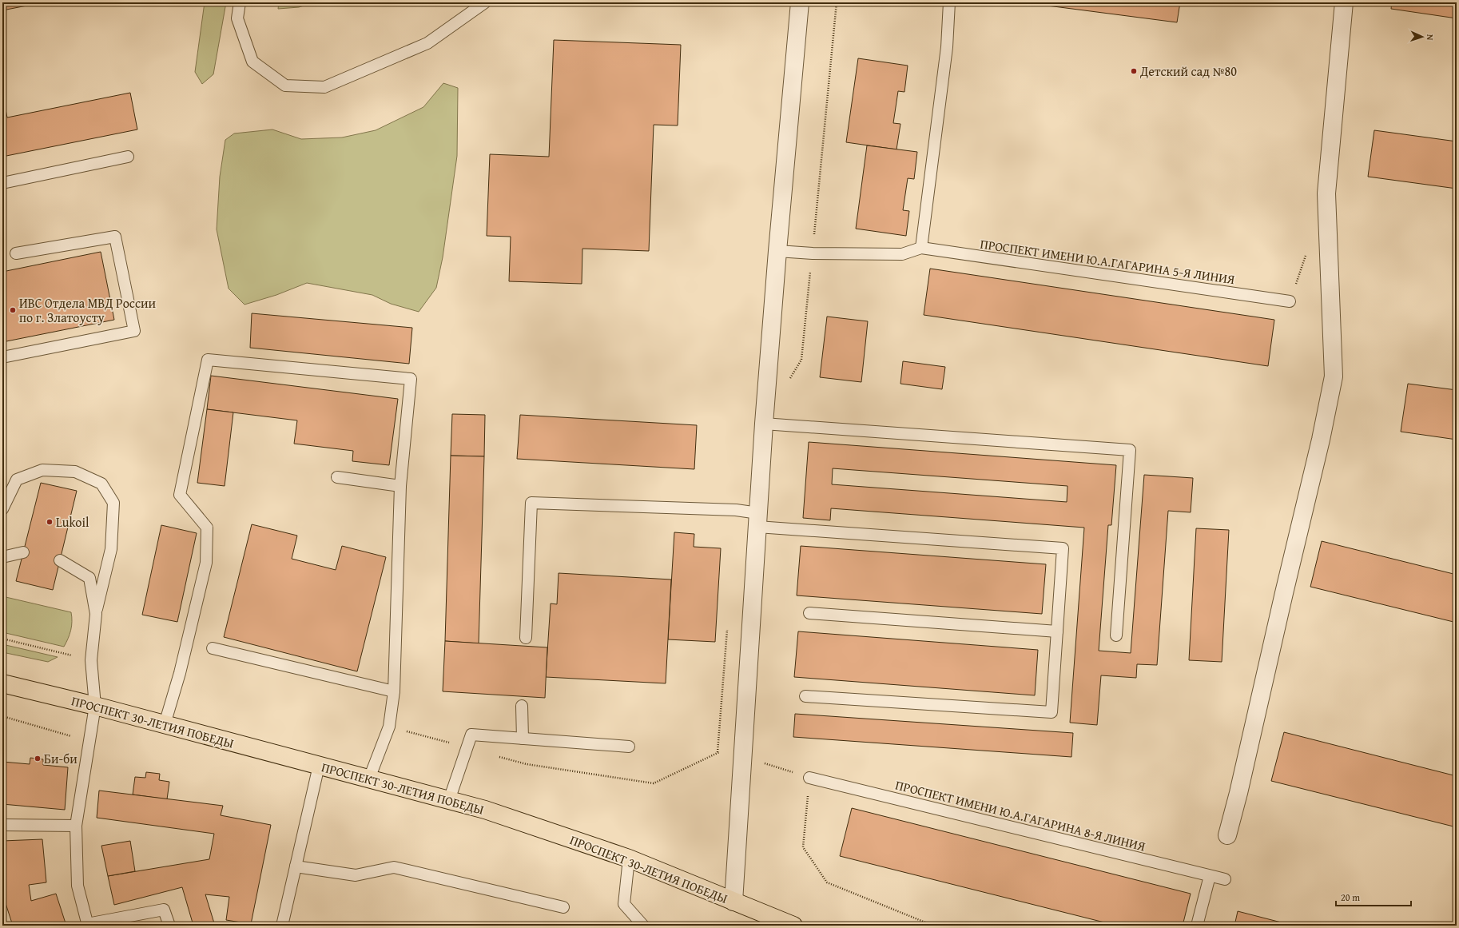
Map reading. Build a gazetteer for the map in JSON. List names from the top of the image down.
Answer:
{
  "streets": {
    "main road": ["ПРОСПЕКТ 30-ЛЕТИЯ ПОБЕДЫ"],
    "lane": ["ПРОСПЕКТ ИМЕНИ Ю.А.ГАГАРИНА 5-Я ЛИНИЯ", "ПРОСПЕКТ ИМЕНИ Ю.А.ГАГАРИНА 8-Я ЛИНИЯ"]
  },
  "places": [
    "Детский сад №80",
    "ИВС Отдела МВД России по г. Златоусту",
    "Lukoil",
    "Би-би"
  ],
  "scale_bar": "20 m",
  "north": "right"
}
